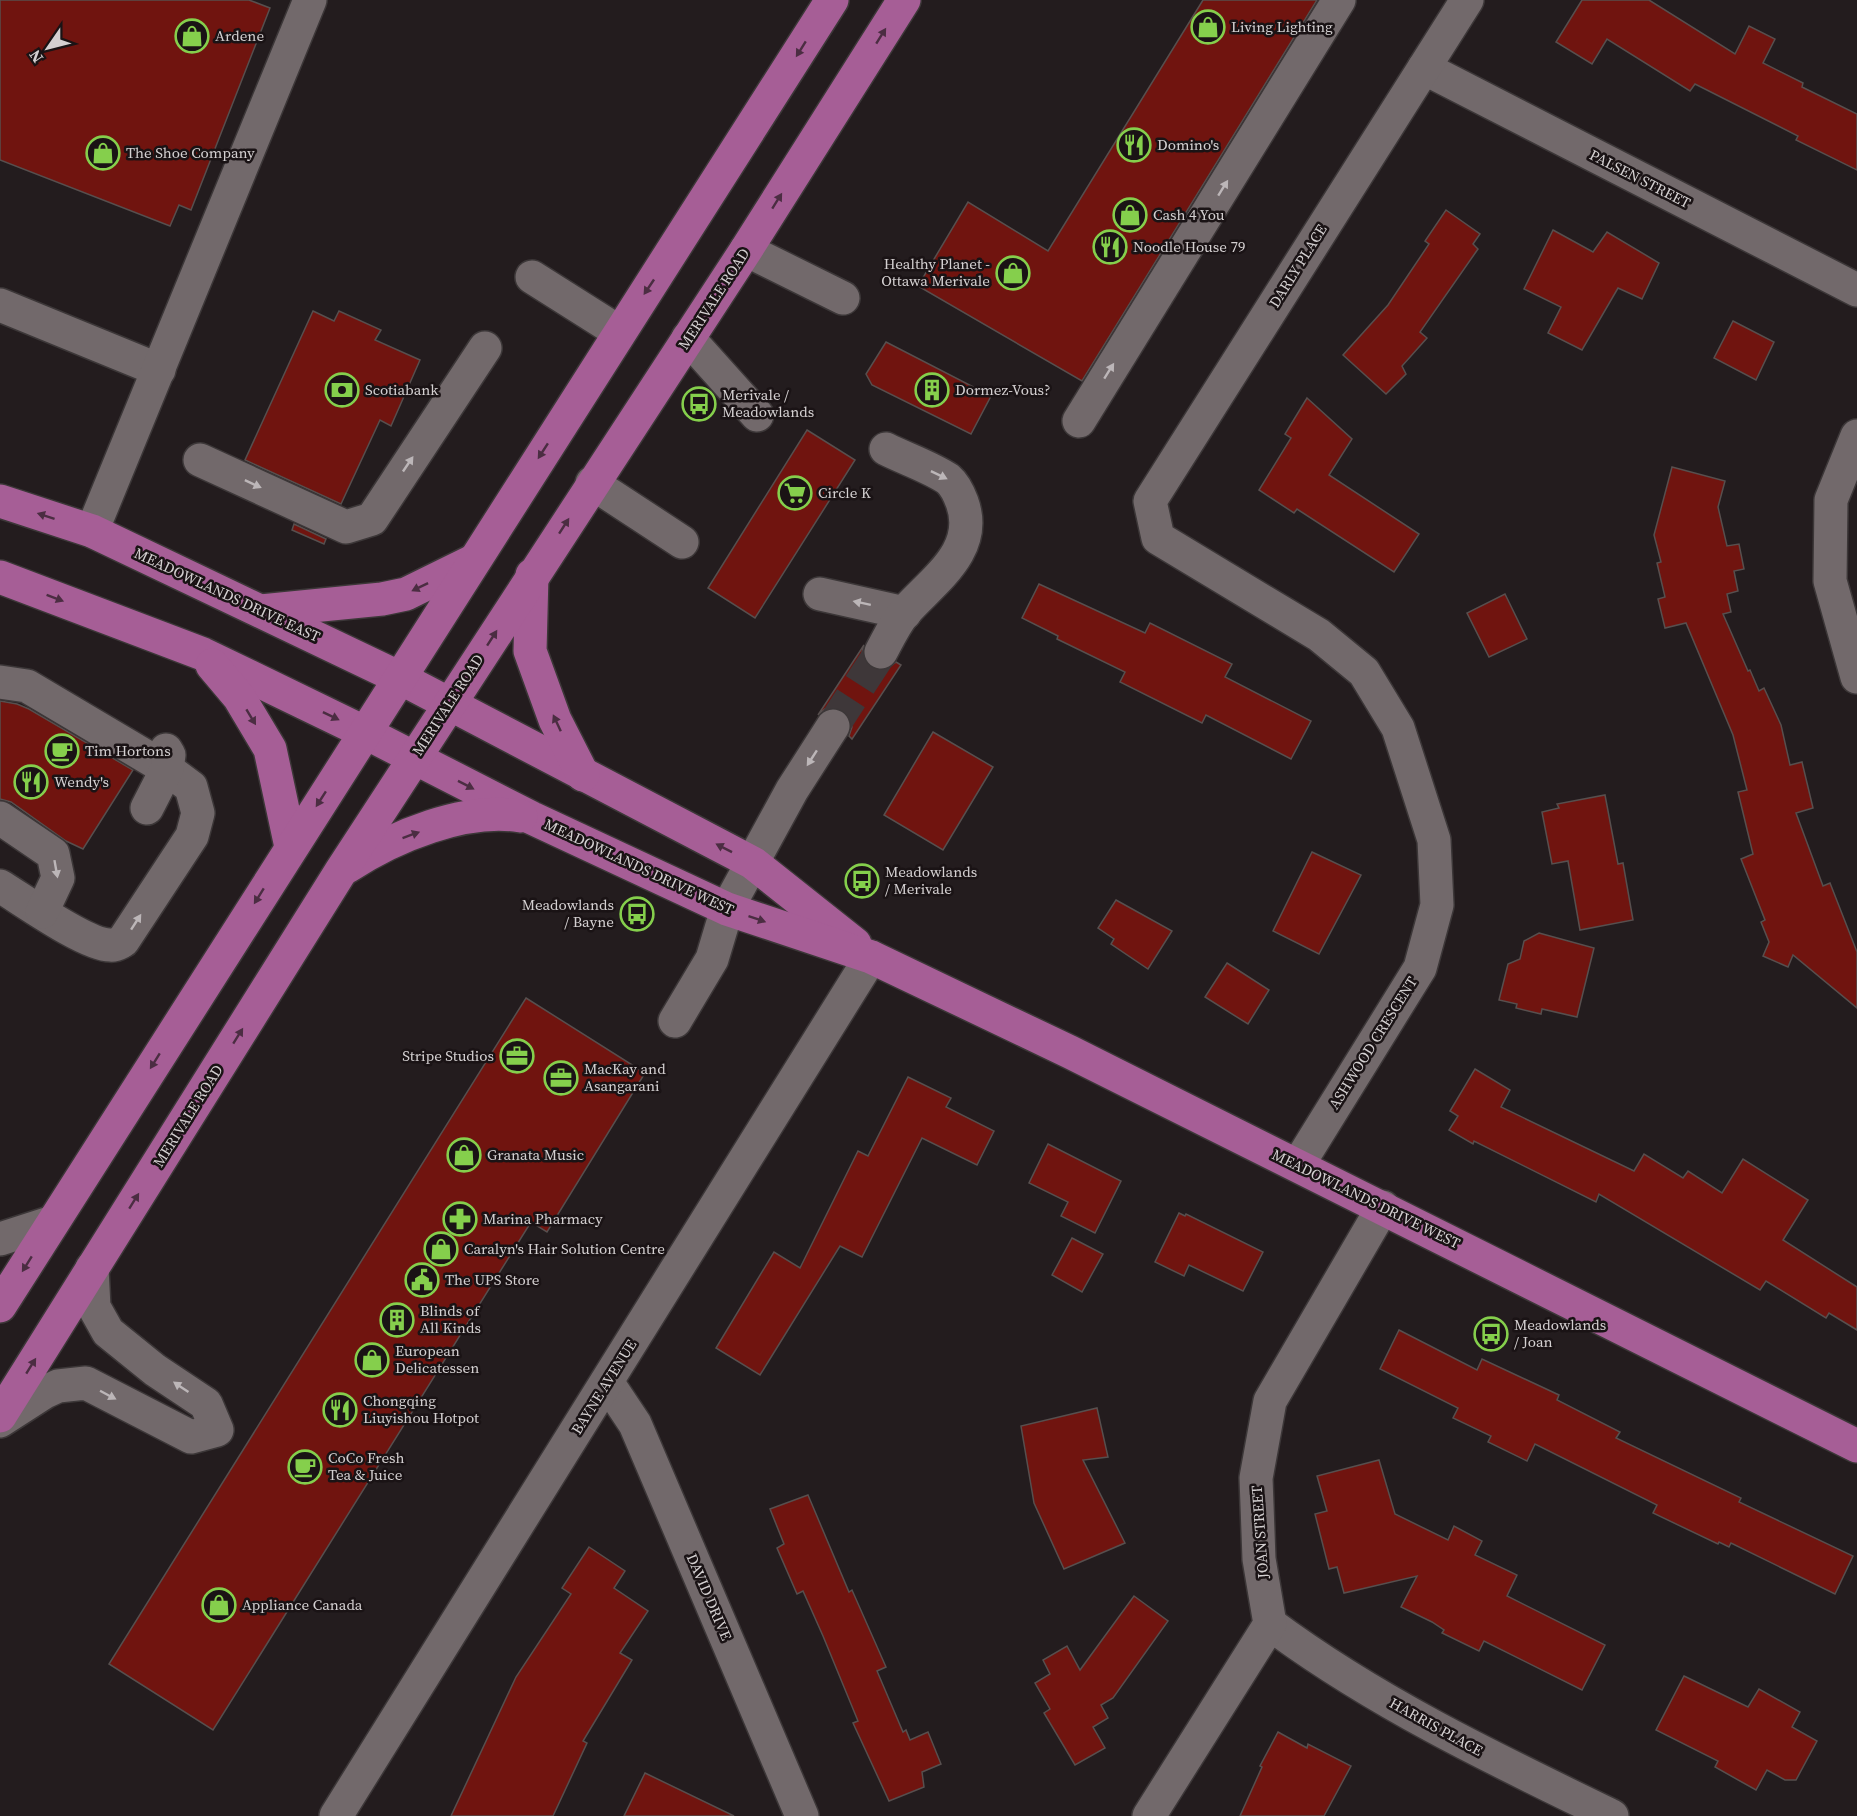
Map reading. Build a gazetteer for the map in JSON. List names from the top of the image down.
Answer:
{
  "streets": {
    "main road": ["MERIVALE ROAD", "MEADOWLANDS DRIVE EAST", "MEADOWLANDS DRIVE WEST"],
    "street": [
      "PALSEN STREET",
      "DARLY PLACE",
      "ASHWOOD CRESCENT",
      "BAYNE AVENUE",
      "JOAN STREET",
      "DAVID DRIVE",
      "HARRIS PLACE"
    ]
  },
  "crossings": [
    ["PALSEN STREET", "DARLY PLACE"],
    ["DARLY PLACE", "ASHWOOD CRESCENT"],
    ["MERIVALE ROAD", "MEADOWLANDS DRIVE EAST"],
    ["MERIVALE ROAD", "MEADOWLANDS DRIVE WEST"],
    ["MEADOWLANDS DRIVE EAST", "MEADOWLANDS DRIVE WEST"],
    ["MEADOWLANDS DRIVE WEST", "ASHWOOD CRESCENT"],
    ["MEADOWLANDS DRIVE WEST", "BAYNE AVENUE"],
    ["MEADOWLANDS DRIVE WEST", "JOAN STREET"],
    ["BAYNE AVENUE", "DAVID DRIVE"],
    ["JOAN STREET", "HARRIS PLACE"]
  ],
  "places": {
    "shop": [
      "Living Lighting",
      "Ardene",
      "The Shoe Company",
      "Cash 4 You",
      "Healthy Planet - Ottawa Merivale",
      "Granata Music",
      "Caralyn's Hair Solution Centre",
      "European Delicatessen",
      "Appliance Canada"
    ],
    "restaurant": [
      "Domino's",
      "Noodle House 79",
      "Wendy's",
      "Chongqing Liuyishou Hotpot"
    ],
    "bank": ["Scotiabank"],
    "building": ["Dormez-Vous?", "Blinds of All Kinds"],
    "bus stop": [
      "Merivale / Meadowlands",
      "Meadowlands / Merivale",
      "Meadowlands / Bayne",
      "Meadowlands / Joan"
    ],
    "supermarket": ["Circle K"],
    "cafe": ["Tim Hortons", "CoCo Fresh Tea & Juice"],
    "office": ["Stripe Studios", "MacKay and Asangarani"],
    "pharmacy": ["Marina Pharmacy"],
    "public building": ["The UPS Store"]
  },
  "north": "bottom left"
}
